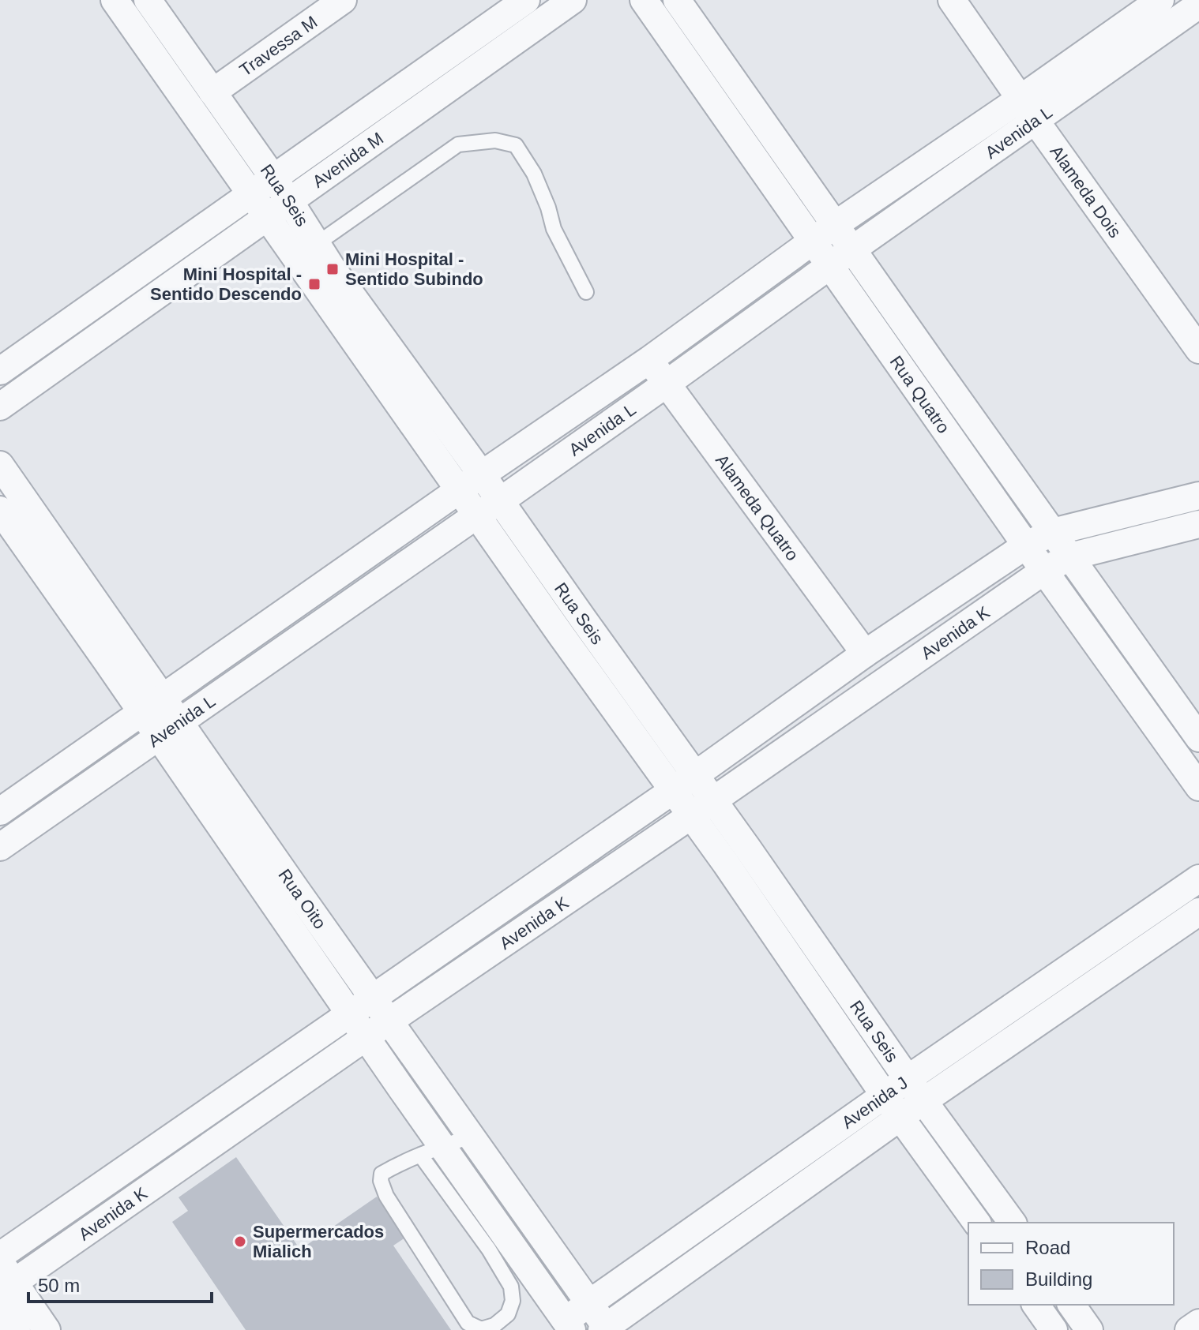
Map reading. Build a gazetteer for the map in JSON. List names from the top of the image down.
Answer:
{
  "streets": {
    "street": [
      "Travessa M",
      "Avenida L",
      "Avenida M",
      "Alameda Dois",
      "Rua Seis",
      "Rua Quatro",
      "Alameda Quatro",
      "Avenida K",
      "Rua Oito",
      "Avenida J"
    ]
  },
  "crossings": [
    ["Travessa M", "Rua Seis"],
    ["Avenida L", "Alameda Dois"],
    ["Avenida L", "Rua Seis"],
    ["Avenida L", "Rua Quatro"],
    ["Avenida L", "Alameda Quatro"],
    ["Avenida L", "Rua Oito"],
    ["Avenida M", "Rua Seis"],
    ["Rua Seis", "Avenida K"],
    ["Rua Seis", "Avenida J"],
    ["Rua Quatro", "Avenida K"],
    ["Alameda Quatro", "Avenida K"],
    ["Avenida K", "Rua Oito"],
    ["Rua Oito", "Avenida J"]
  ],
  "places": {
    "transit": ["Mini Hospital - Sentido Subindo", "Mini Hospital - Sentido Descendo"],
    "other": ["Supermercados Mialich"]
  },
  "legend": ["Road", "Building"],
  "scale_bar": "50 m"
}
